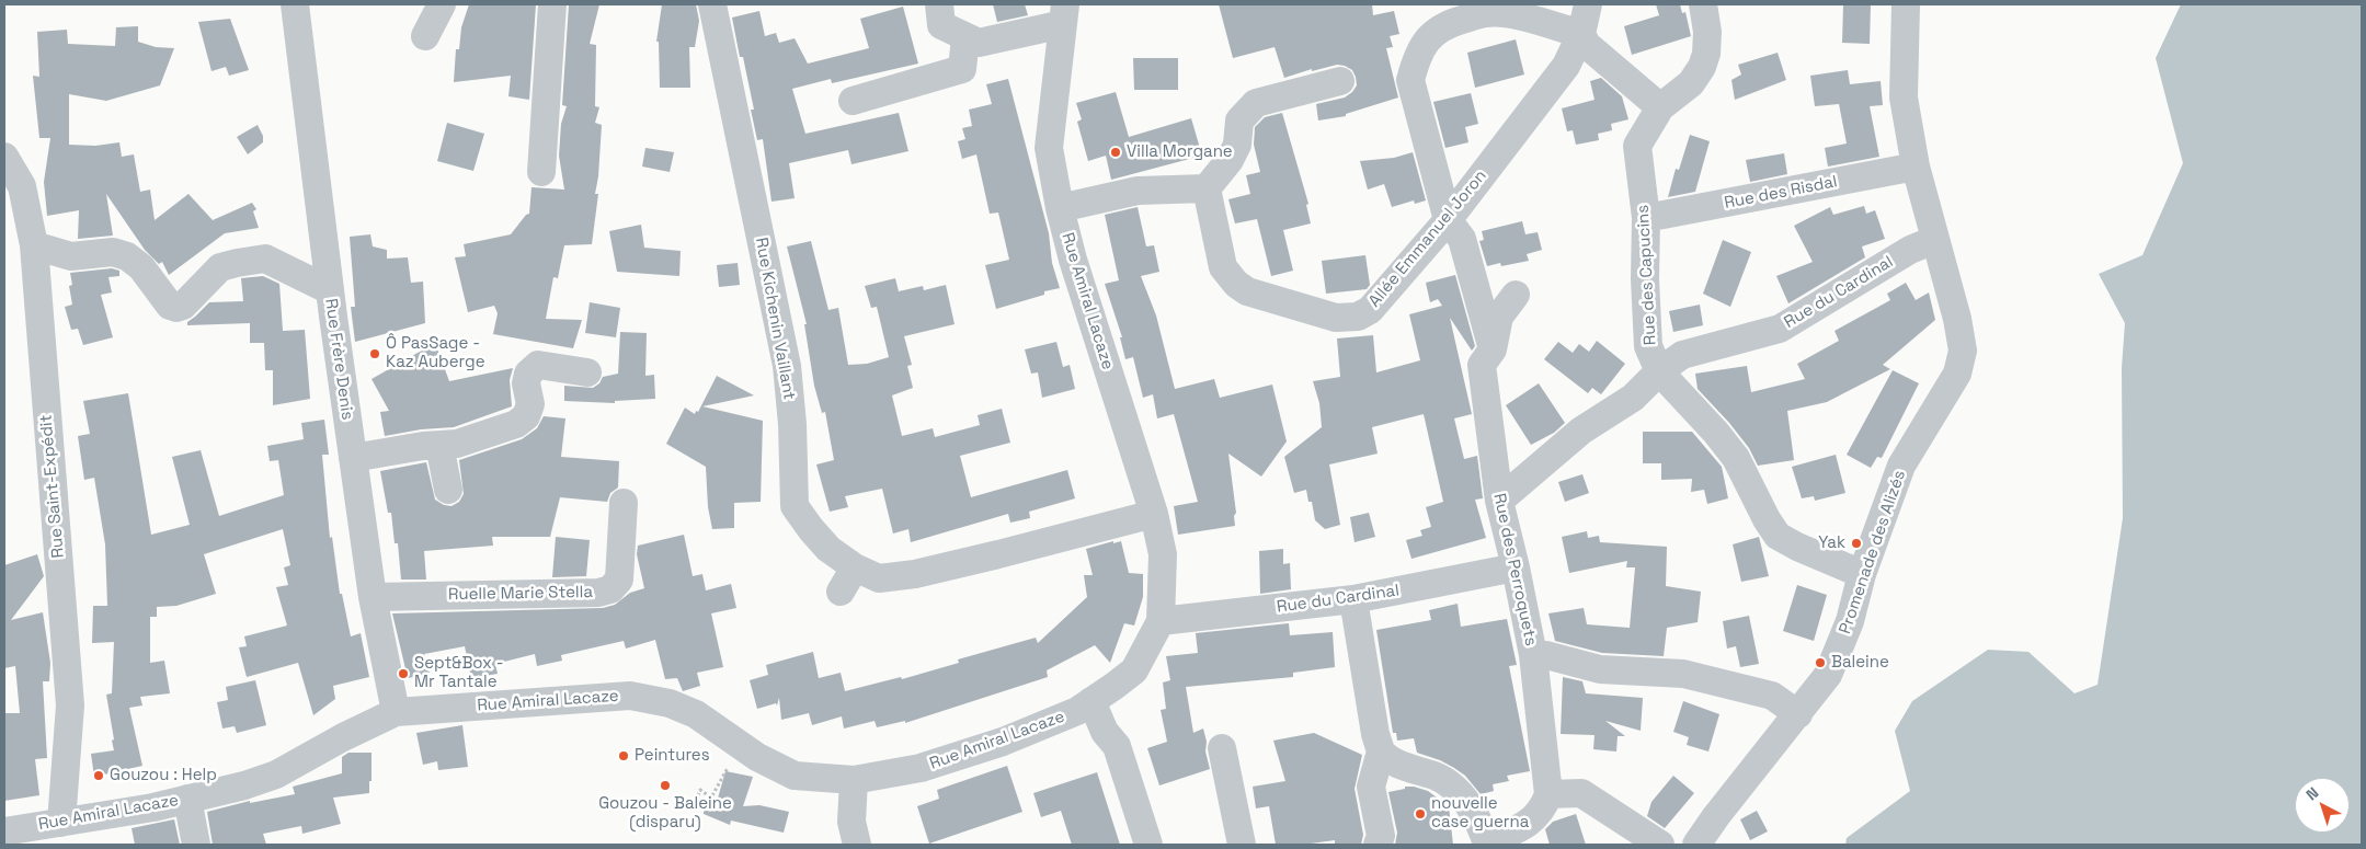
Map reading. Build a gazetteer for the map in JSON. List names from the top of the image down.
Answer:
{
  "streets": {
    "street": [
      "Rue des Risdal",
      "Allée Emmanuel Joron",
      "Rue des Capucins",
      "Rue du Cardinal",
      "Rue Amiral Lacaze",
      "Rue Kichenin Vaillant",
      "Rue Frère Denis",
      "Rue Saint-Expédit",
      "Promenade des Alizés",
      "Rue des Perroquets",
      "Ruelle Marie Stella"
    ]
  },
  "crossings": [
    ["Rue des Risdal", "Rue des Capucins"],
    ["Rue des Risdal", "Promenade des Alizés"],
    ["Rue des Capucins", "Rue du Cardinal"],
    ["Rue des Capucins", "Promenade des Alizés"],
    ["Rue du Cardinal", "Rue Amiral Lacaze"],
    ["Rue du Cardinal", "Promenade des Alizés"],
    ["Rue du Cardinal", "Rue des Perroquets"],
    ["Rue Amiral Lacaze", "Rue Kichenin Vaillant"],
    ["Rue Amiral Lacaze", "Rue Frère Denis"],
    ["Rue Amiral Lacaze", "Rue Saint-Expédit"],
    ["Rue Frère Denis", "Ruelle Marie Stella"]
  ],
  "places": [
    "Villa Morgane",
    "Ô PasSage - Kaz Auberge",
    "Yak",
    "Baleine",
    "Sept&Box - Mr Tantale",
    "Peintures",
    "Gouzou : Help",
    "Gouzou - Baleine (disparu)",
    "nouvelle case guerna"
  ],
  "north": "top left"
}
